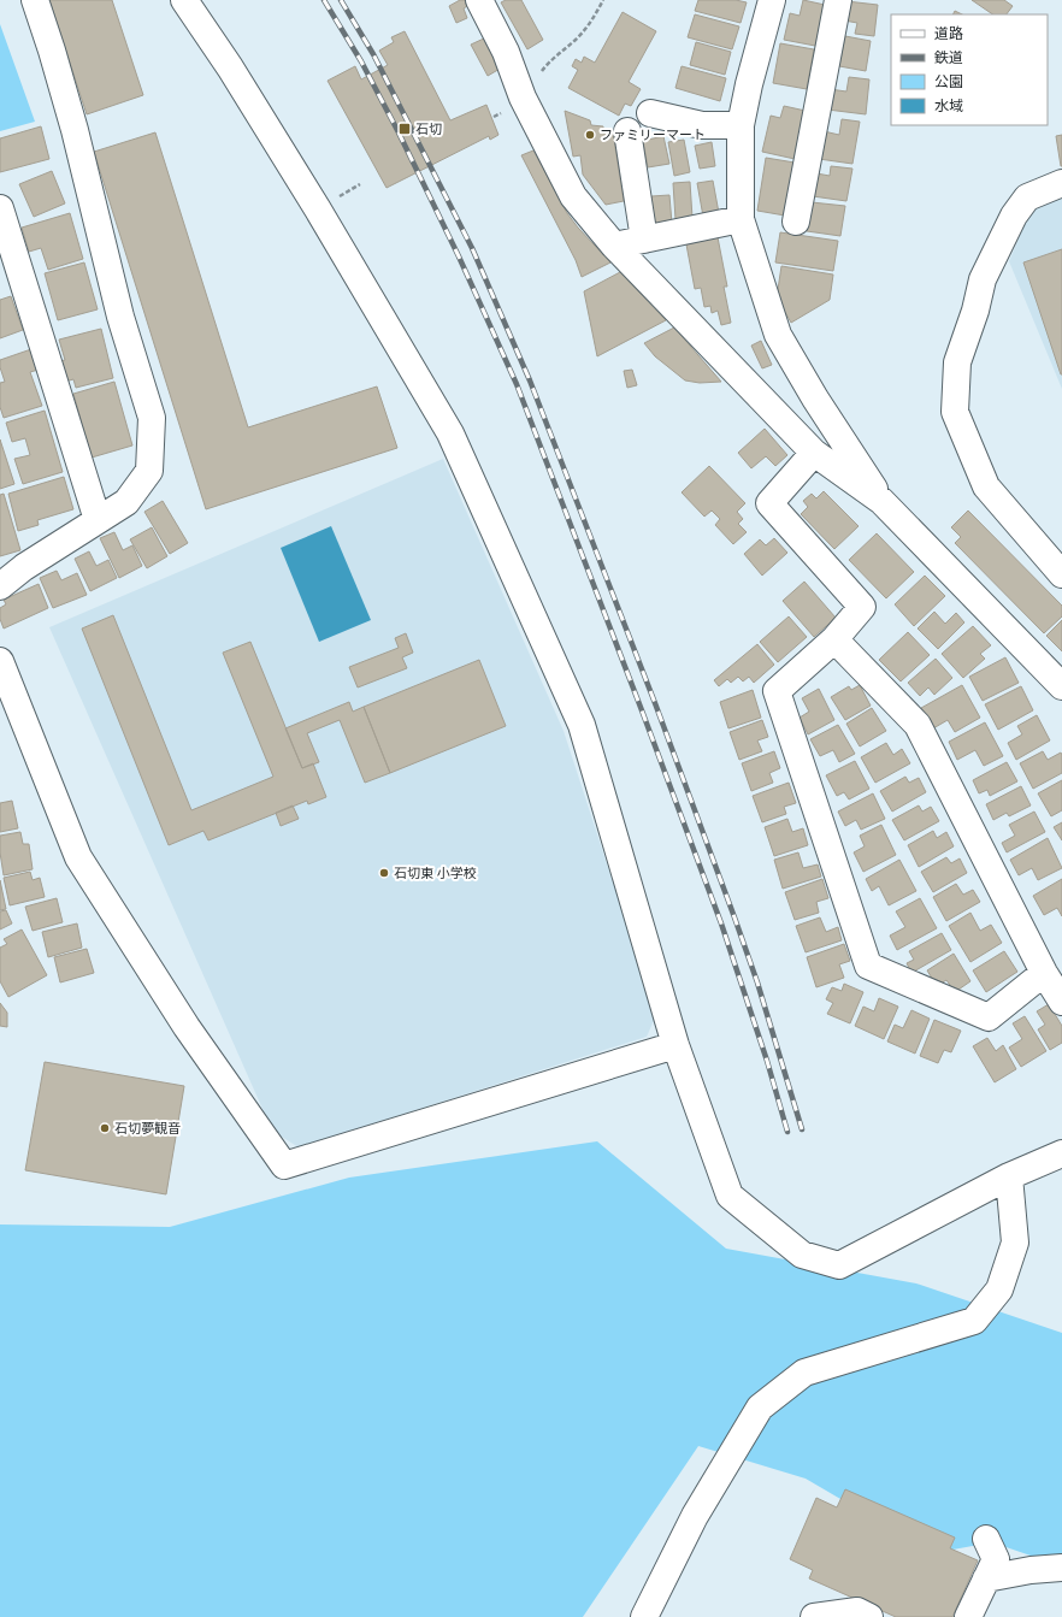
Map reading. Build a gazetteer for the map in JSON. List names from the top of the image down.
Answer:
{
  "places": {
    "transit": ["石切"],
    "other": ["ファミリーマート", "石切東 小学校", "石切夢観音"]
  },
  "legend": [
    "道路",
    "鉄道",
    "公園",
    "水域"
  ]
}
